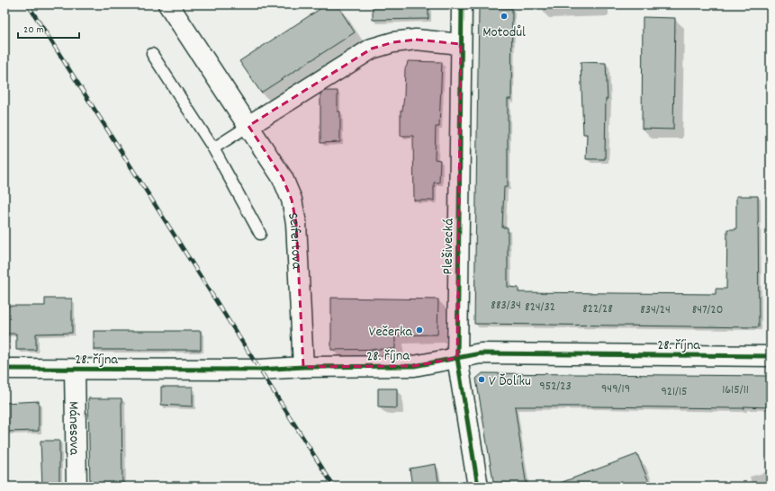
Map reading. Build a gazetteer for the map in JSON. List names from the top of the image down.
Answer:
{
  "streets": {
    "street": [
      "Seifertova",
      "Plešivecká",
      "28. října",
      "Mánesova"
    ]
  },
  "crossings": [
    ["Seifertova", "28. října"],
    ["Plešivecká", "28. října"],
    ["28. října", "Mánesova"]
  ],
  "places": ["Motodůl", "Večerka", "V Ďolíku"],
  "house_numbers": [
    "883/34",
    "824/32",
    "822/28",
    "834/24",
    "847/20",
    "952/23",
    "949/19",
    "1615/11",
    "921/15"
  ],
  "scale_bar": "20 m"
}
